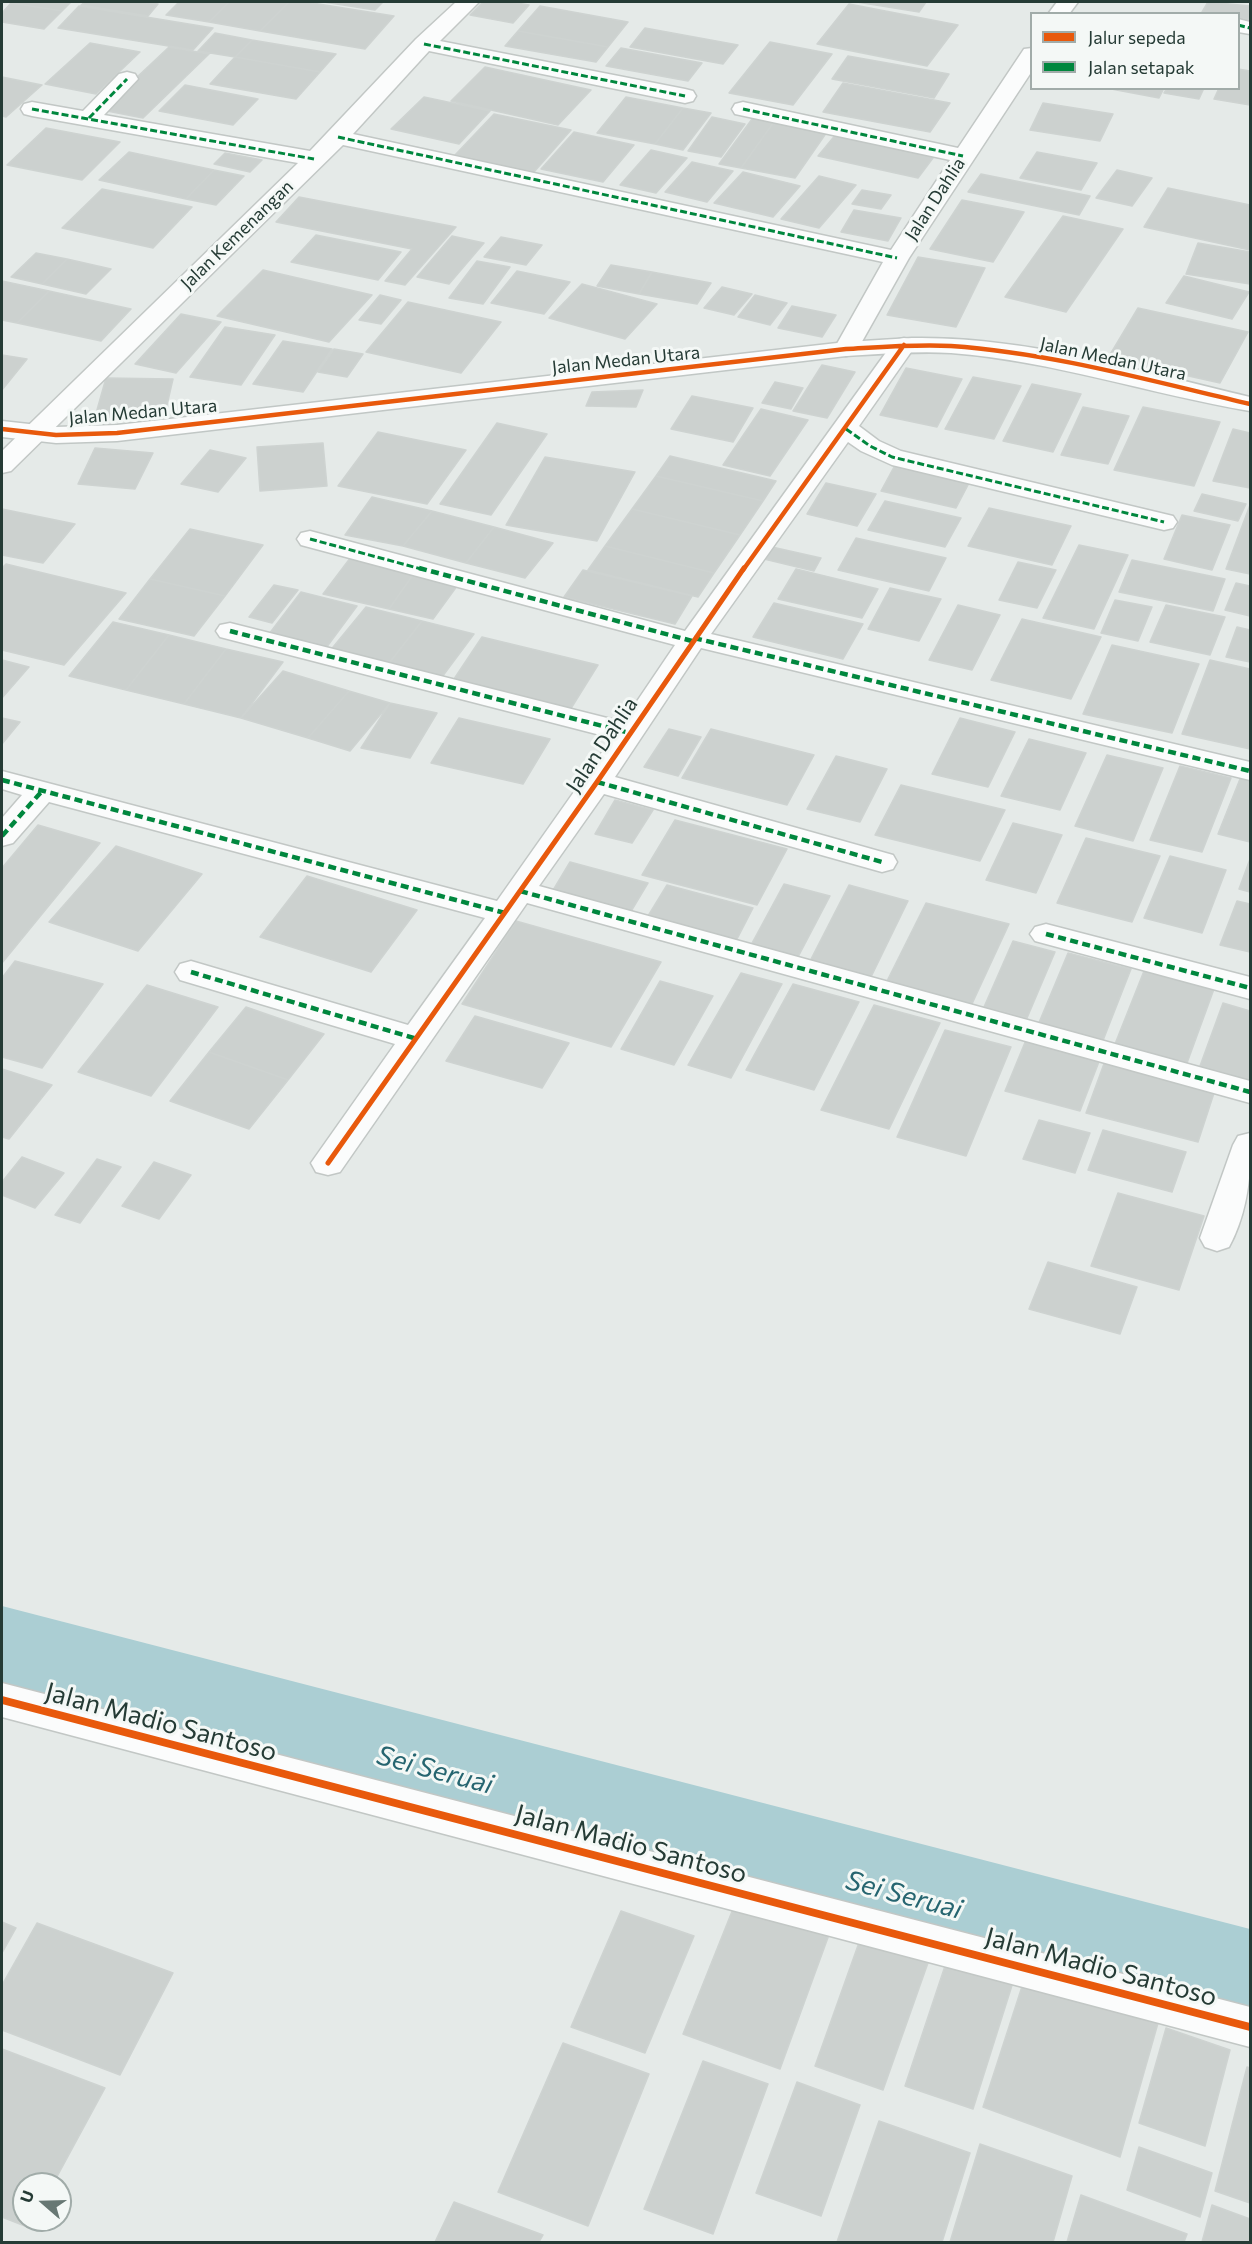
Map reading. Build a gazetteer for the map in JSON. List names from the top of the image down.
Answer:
{
  "streets": {
    "street": [
      "Jalan Dahlia",
      "Jalan Kemenangan",
      "Jalan Medan Utara",
      "Jalan Madio Santoso"
    ]
  },
  "crossings": [
    ["Jalan Dahlia", "Jalan Medan Utara"],
    ["Jalan Kemenangan", "Jalan Medan Utara"]
  ],
  "water": ["Sei Seruai"],
  "legend": ["Jalur sepeda", "Jalan setapak"],
  "north": "left"
}
